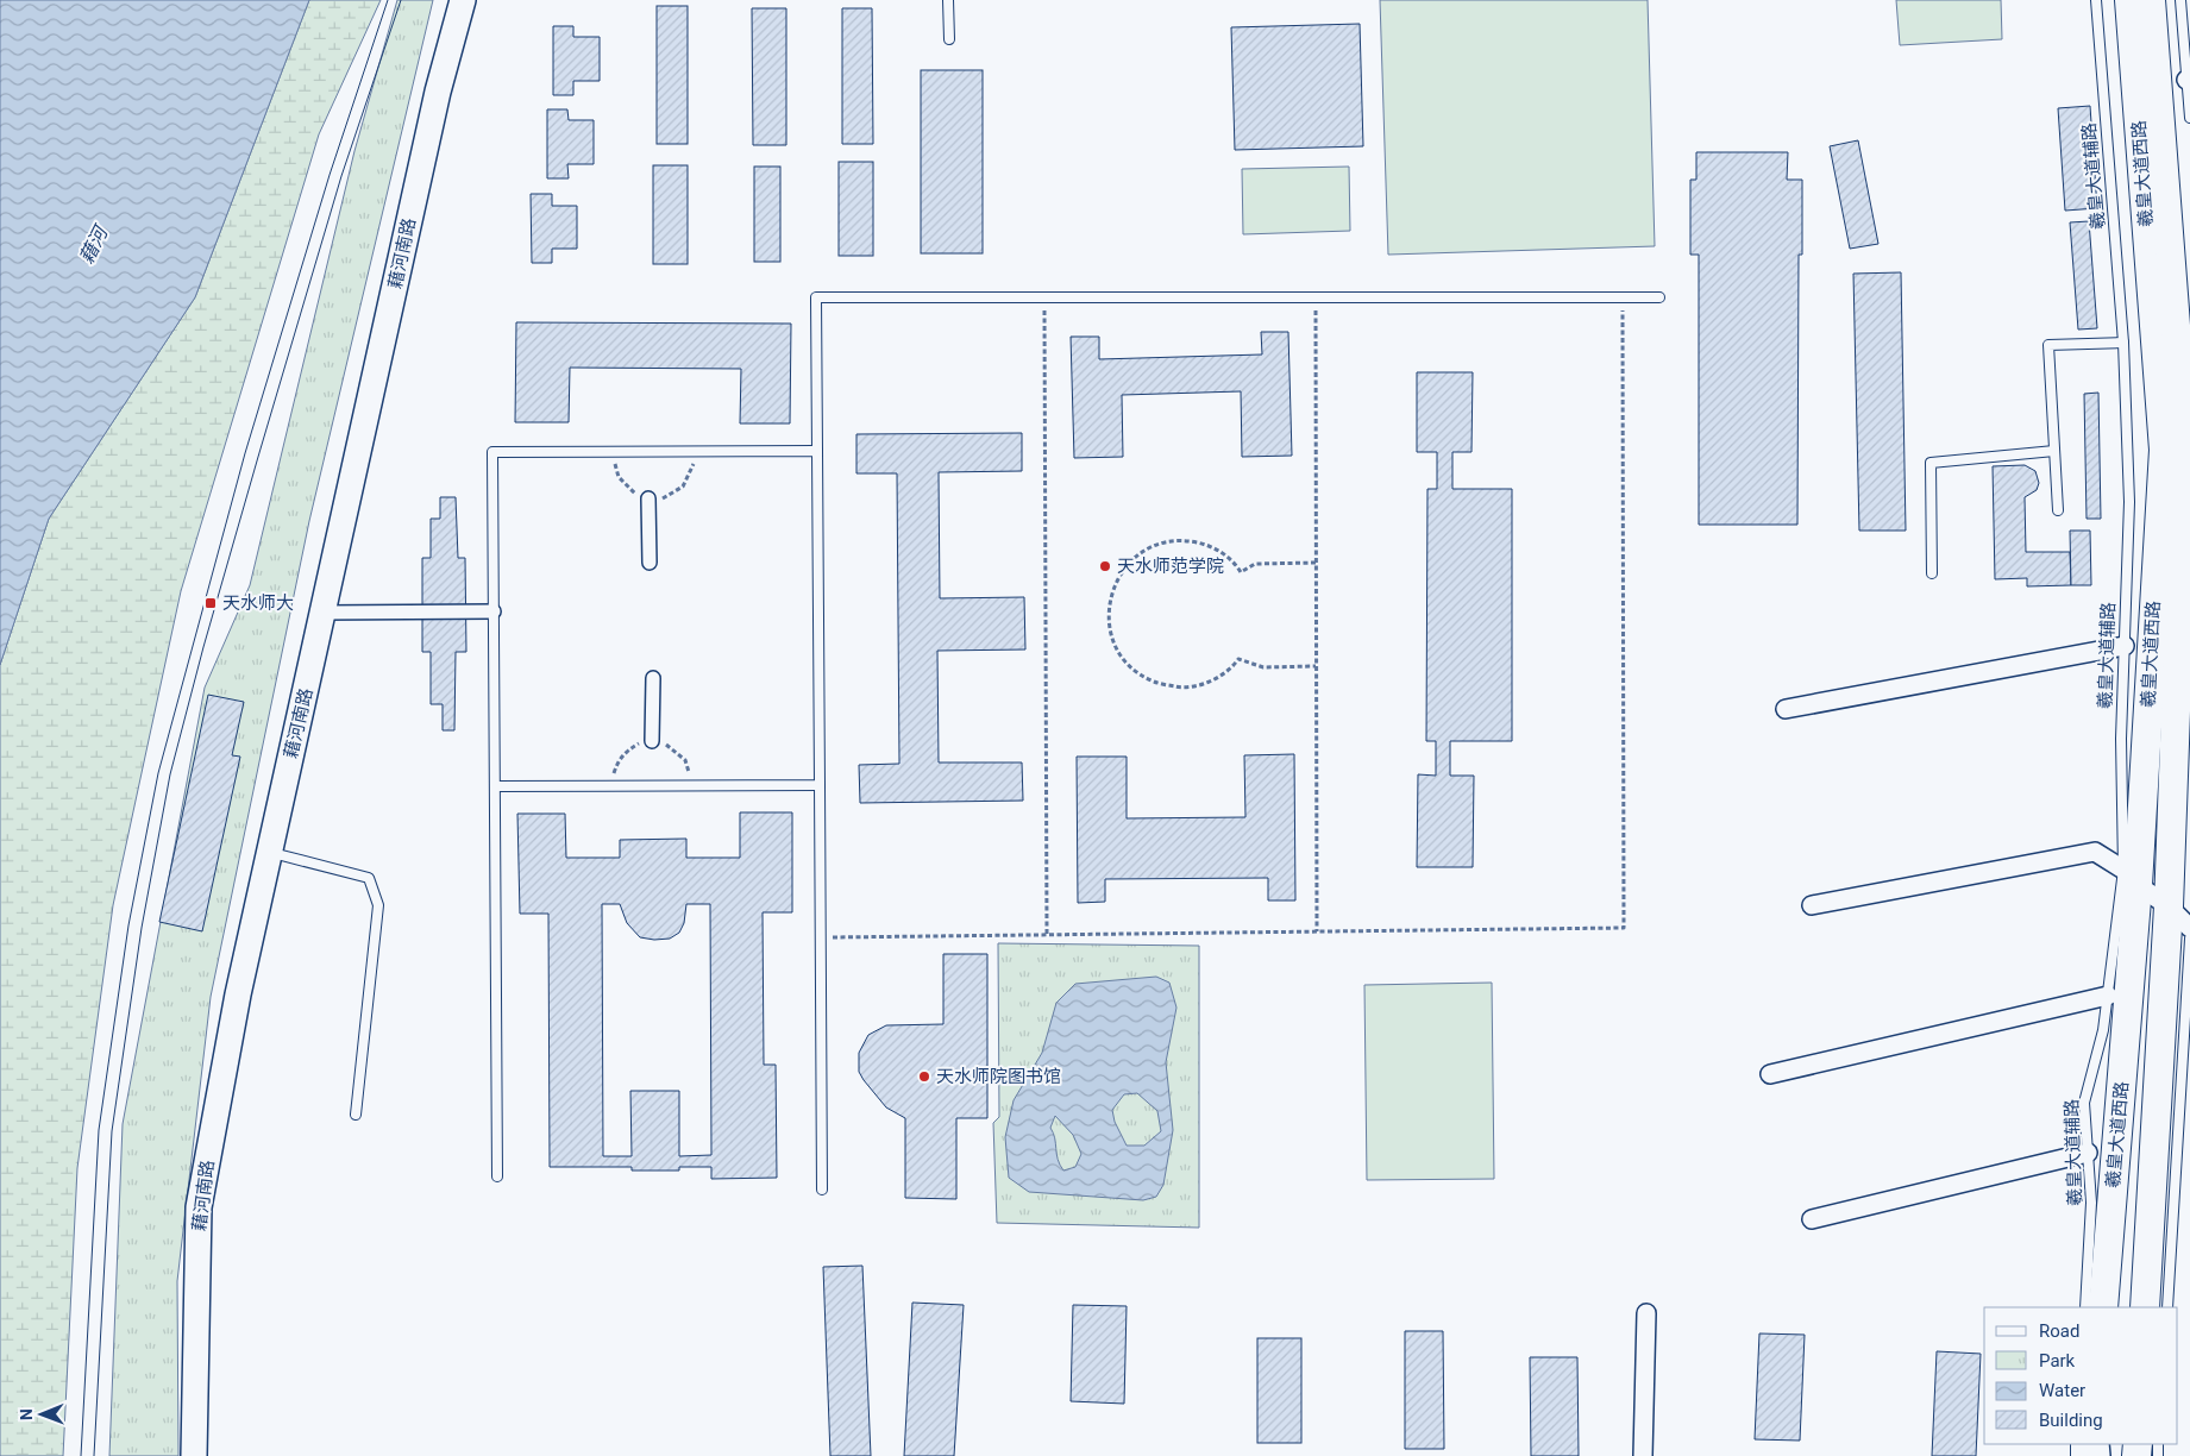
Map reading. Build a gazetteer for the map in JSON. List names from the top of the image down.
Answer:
{
  "streets": {
    "main road": ["羲皇大道西路", "藉河南路"],
    "lane": ["羲皇大道辅路"]
  },
  "crossings": [
    ["羲皇大道西路", "羲皇大道辅路"]
  ],
  "water": ["藉河"],
  "places": {
    "other": ["天水师范学院", "天水师院图书馆"],
    "transit": ["天水师大"]
  },
  "legend": [
    "Road",
    "Park",
    "Water",
    "Building"
  ],
  "north": "left"
}
